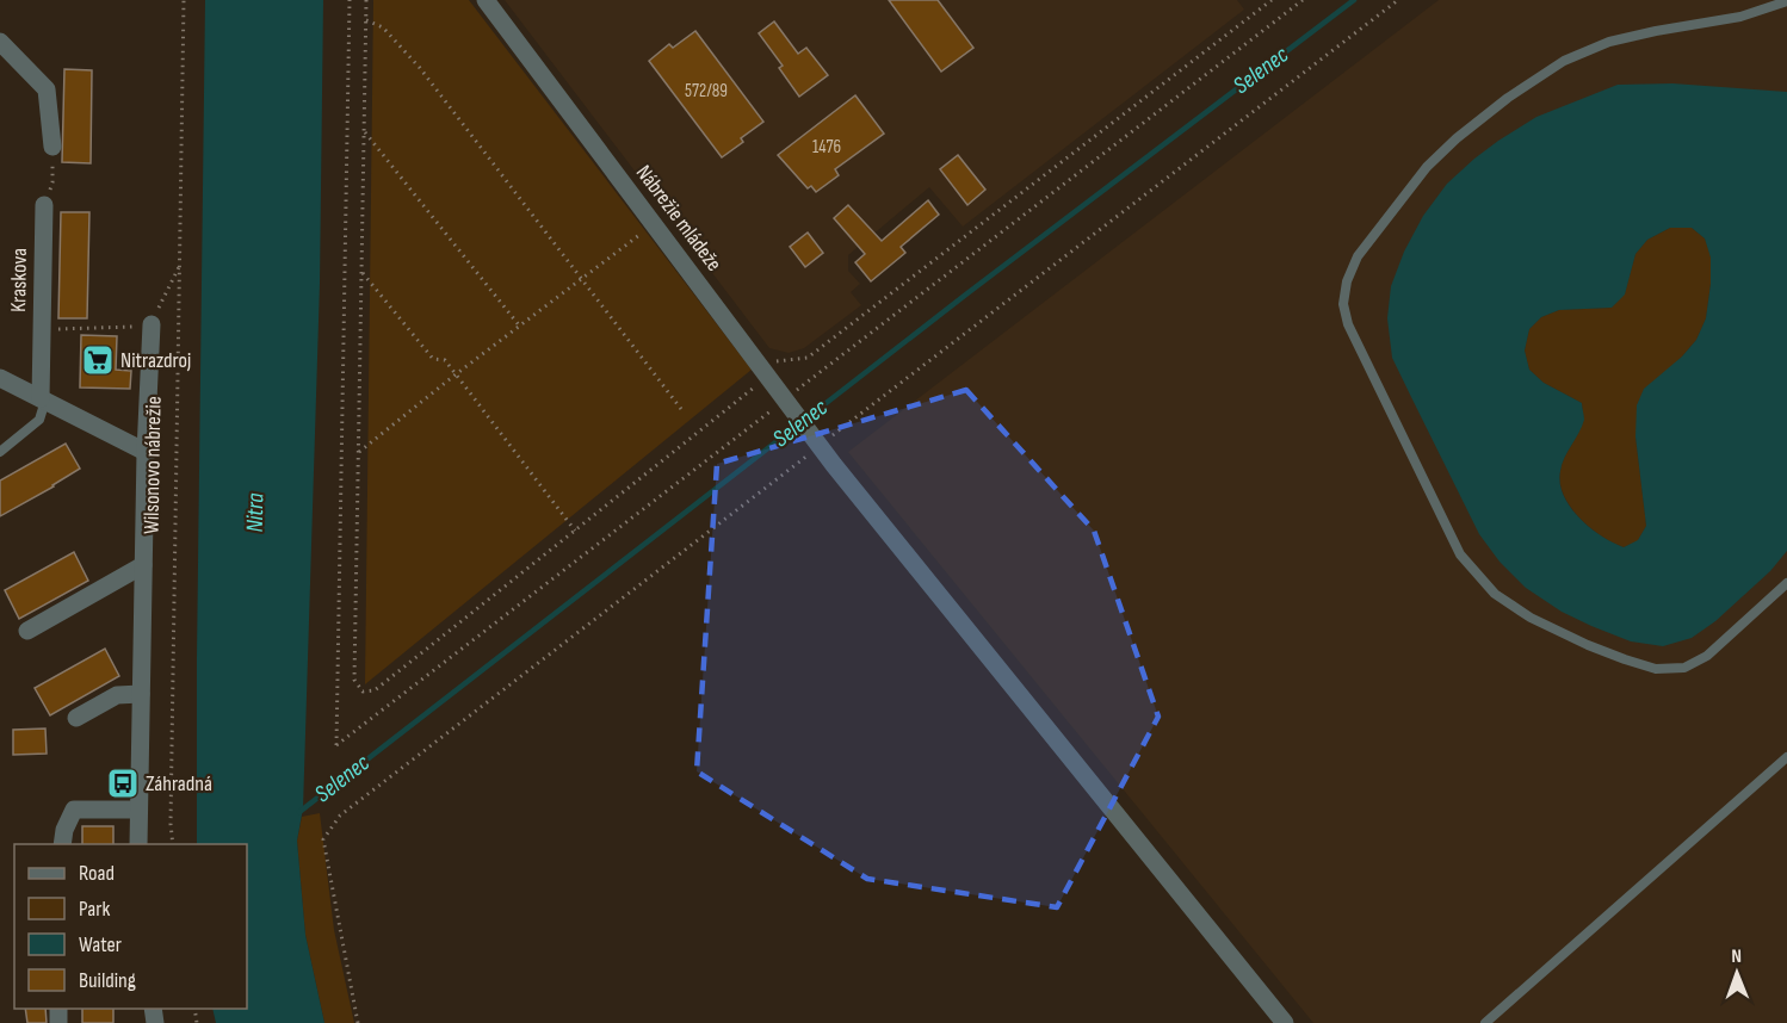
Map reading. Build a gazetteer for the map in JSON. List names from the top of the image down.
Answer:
{
  "streets": {
    "street": ["Nábrežie mládeže", "Kraskova", "Wilsonovo nábrežie"]
  },
  "water": ["Selenec", "Nitra"],
  "places": {
    "supermarket": ["Nitrazdroj"],
    "bus stop": ["Záhradná"]
  },
  "house_numbers": ["572/89", "1476"],
  "legend": [
    "Road",
    "Park",
    "Water",
    "Building"
  ],
  "north": "top"
}
